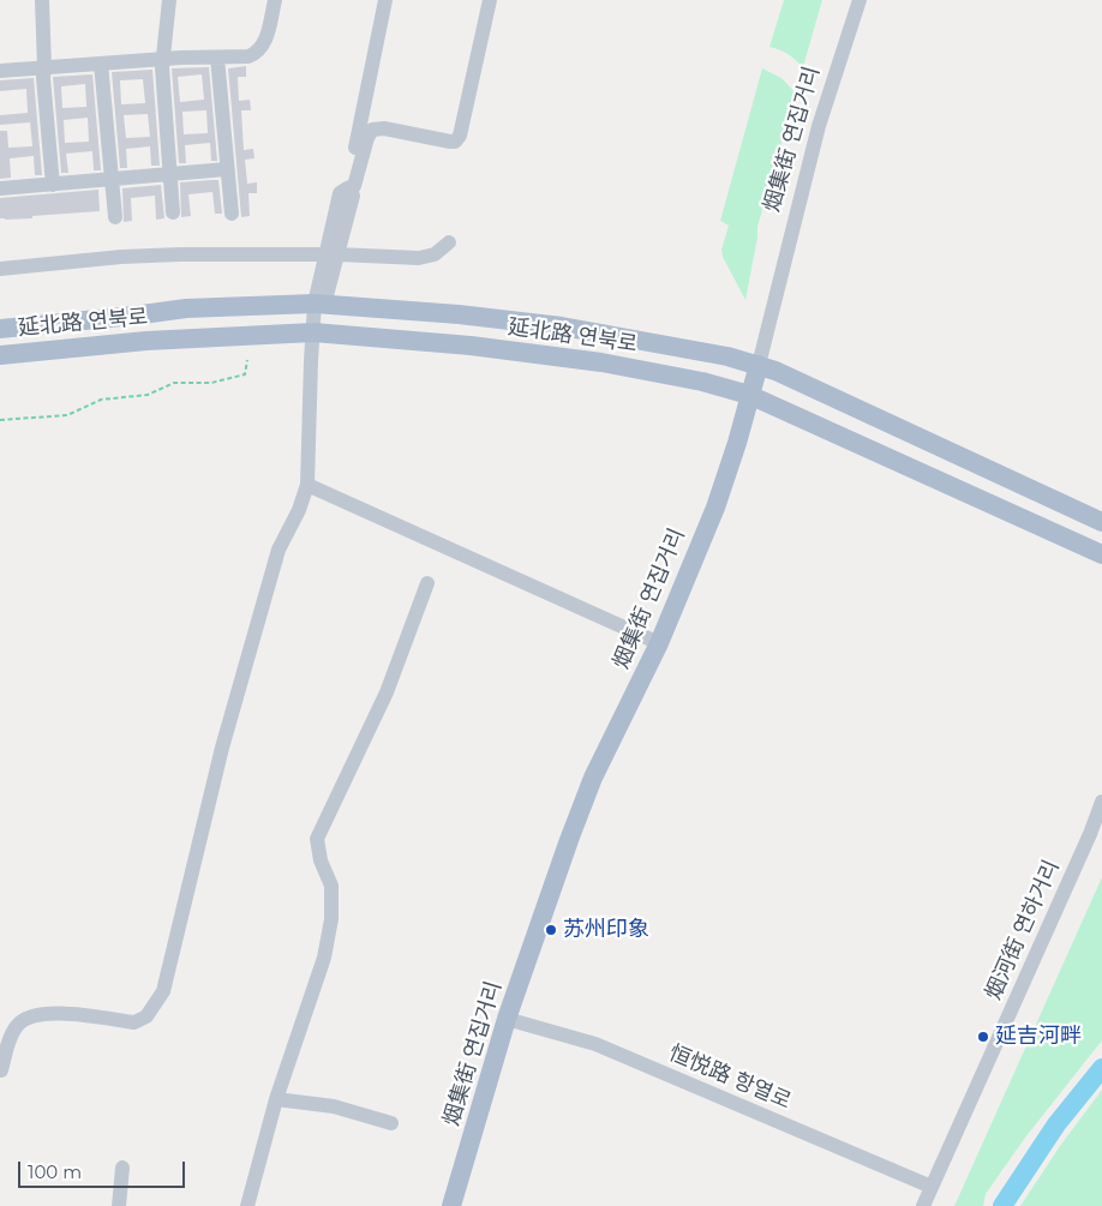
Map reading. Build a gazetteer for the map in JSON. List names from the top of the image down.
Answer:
{
  "streets": {
    "main road": ["烟集街 연집거리", "延北路 연북로"],
    "street": ["烟河街 연하거리", "恒悦路 항열로"]
  },
  "crossings": [
    ["烟集街 연집거리", "延北路 연북로"],
    ["烟集街 연집거리", "恒悦路 항열로"],
    ["烟河街 연하거리", "恒悦路 항열로"]
  ],
  "places": ["苏州印象", "延吉河畔"],
  "scale_bar": "100 m"
}
